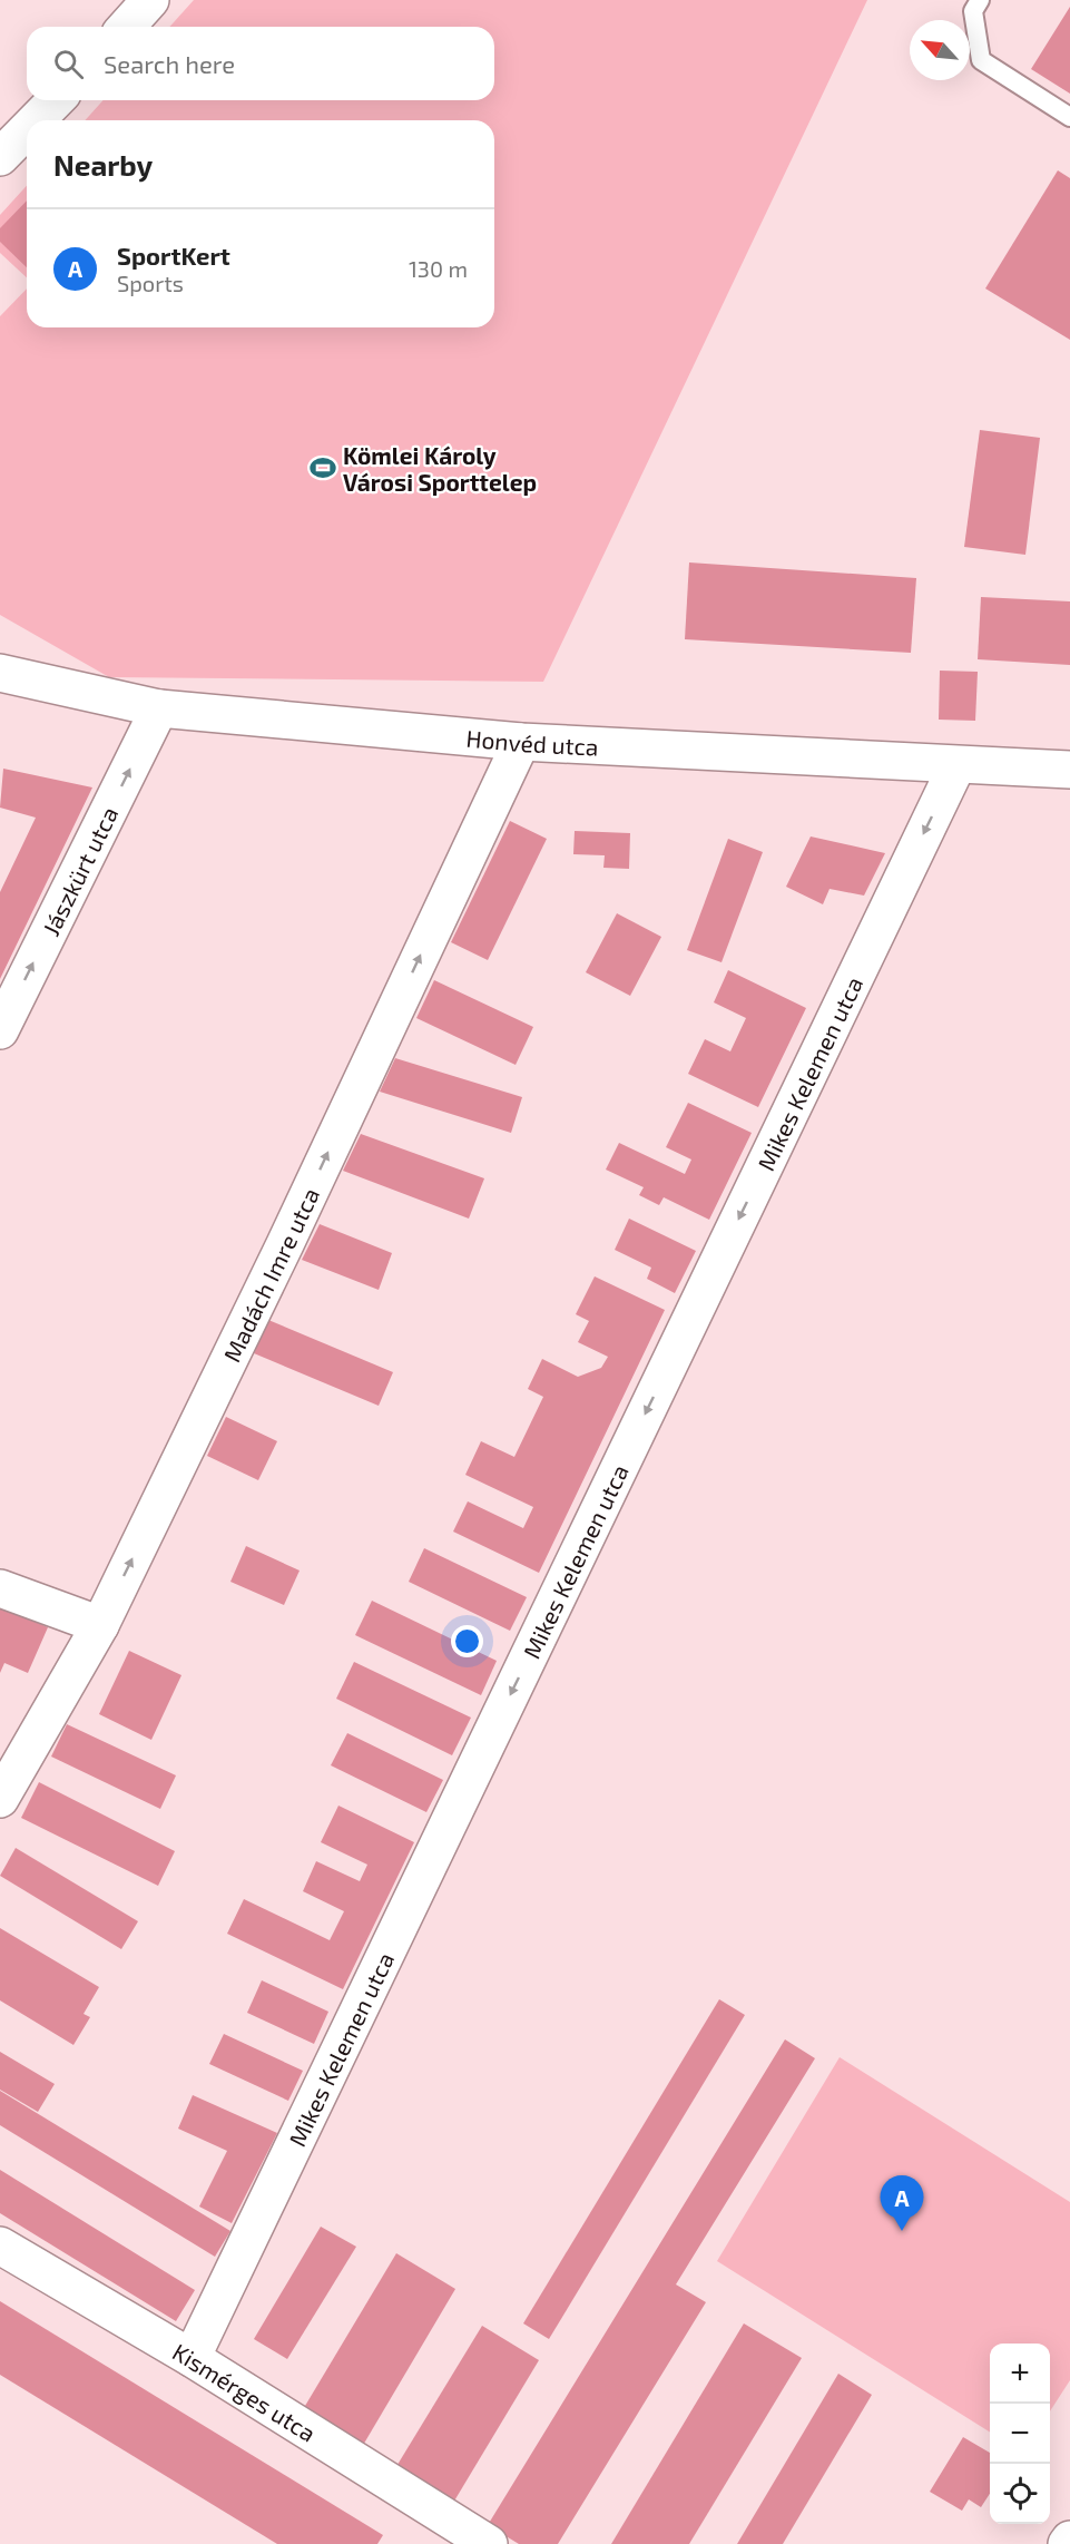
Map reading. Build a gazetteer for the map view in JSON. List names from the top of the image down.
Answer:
{
  "streets": {
    "street": [
      "Honvéd utca",
      "Jászkürt utca",
      "Mikes Kelemen utca",
      "Madách Imre utca",
      "Kismérges utca"
    ]
  },
  "crossings": [
    ["Honvéd utca", "Jászkürt utca"],
    ["Honvéd utca", "Mikes Kelemen utca"],
    ["Honvéd utca", "Madách Imre utca"],
    ["Mikes Kelemen utca", "Kismérges utca"]
  ],
  "one_way": ["Jászkürt utca", "Mikes Kelemen utca", "Madách Imre utca"],
  "places": {
    "sports": ["Kömlei Károly Városi Sporttelep"]
  },
  "north": "top left",
  "page": {
    "search": "Search here",
    "heading": "Nearby",
    "list": [
      {
        "mark": "A",
        "name": "SportKert",
        "note": "Sports",
        "value": "130 m"
      }
    ],
    "pins": "A",
    "map_buttons": ["+", "−"]
  }
}
